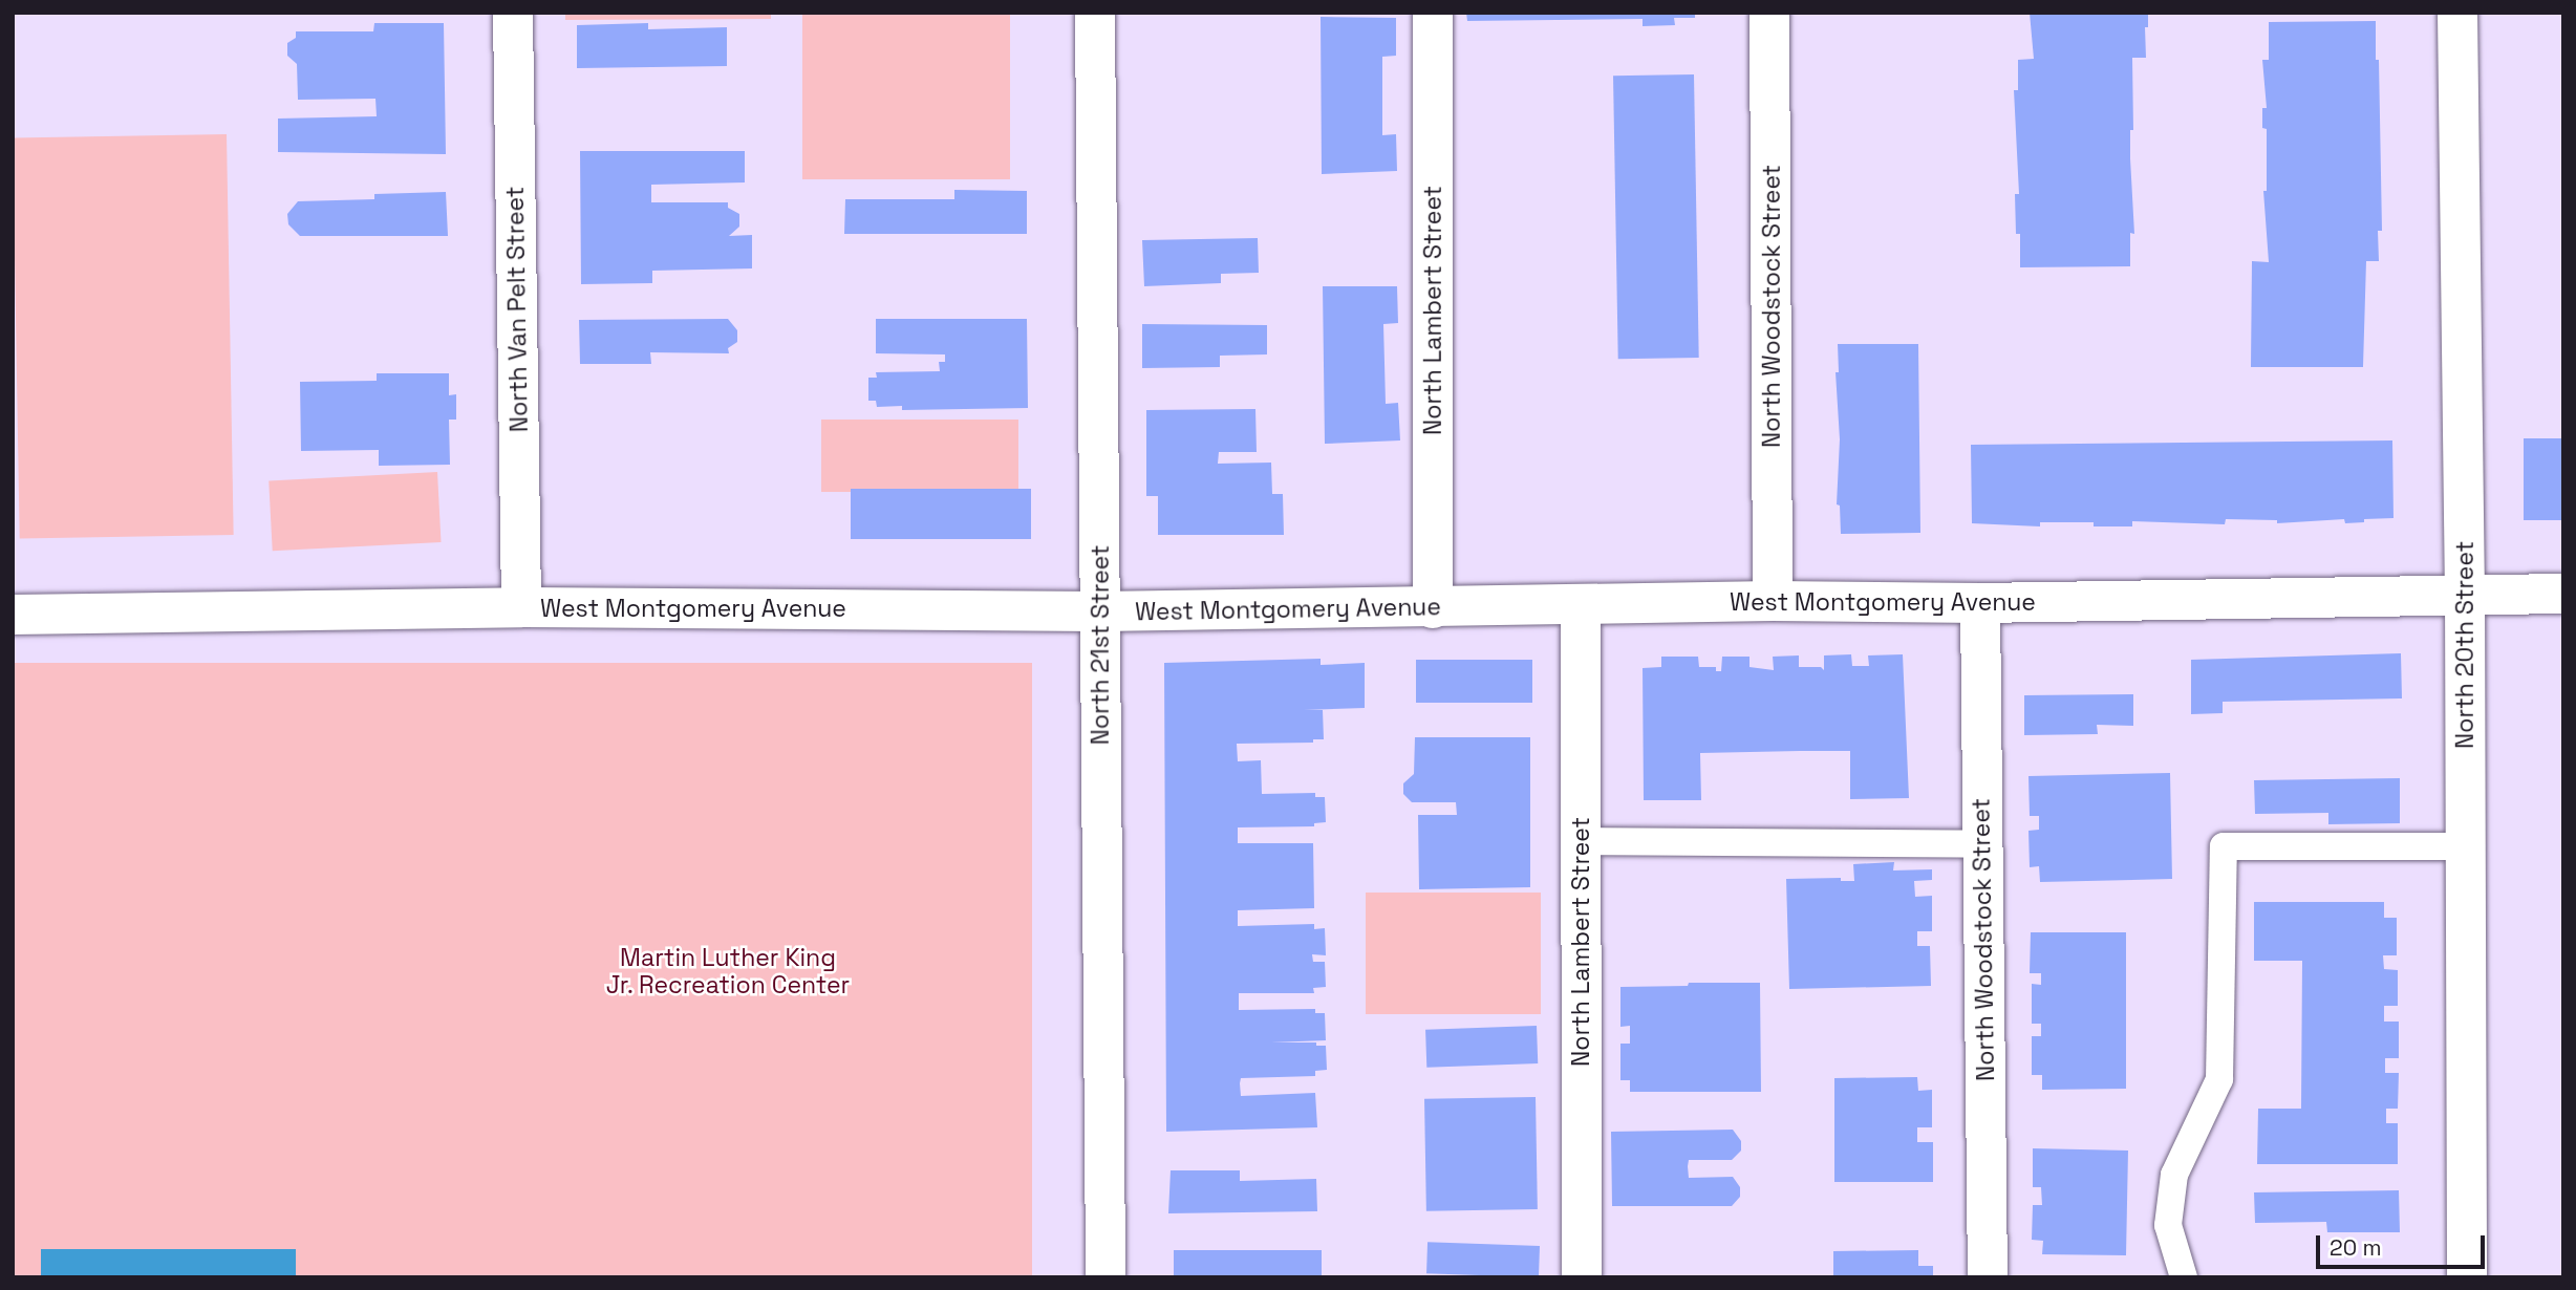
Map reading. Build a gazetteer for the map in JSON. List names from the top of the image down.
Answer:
{
  "streets": {
    "street": [
      "North Woodstock Street",
      "North Van Pelt Street",
      "North Lambert Street",
      "West Montgomery Avenue",
      "North 21st Street",
      "North 20th Street"
    ]
  },
  "crossings": [
    ["North Woodstock Street", "West Montgomery Avenue"],
    ["North Van Pelt Street", "West Montgomery Avenue"],
    ["North Lambert Street", "West Montgomery Avenue"],
    ["West Montgomery Avenue", "North 21st Street"],
    ["West Montgomery Avenue", "North 20th Street"]
  ],
  "parks": ["Martin Luther King Jr. Recreation Center"],
  "scale_bar": "20 m"
}
